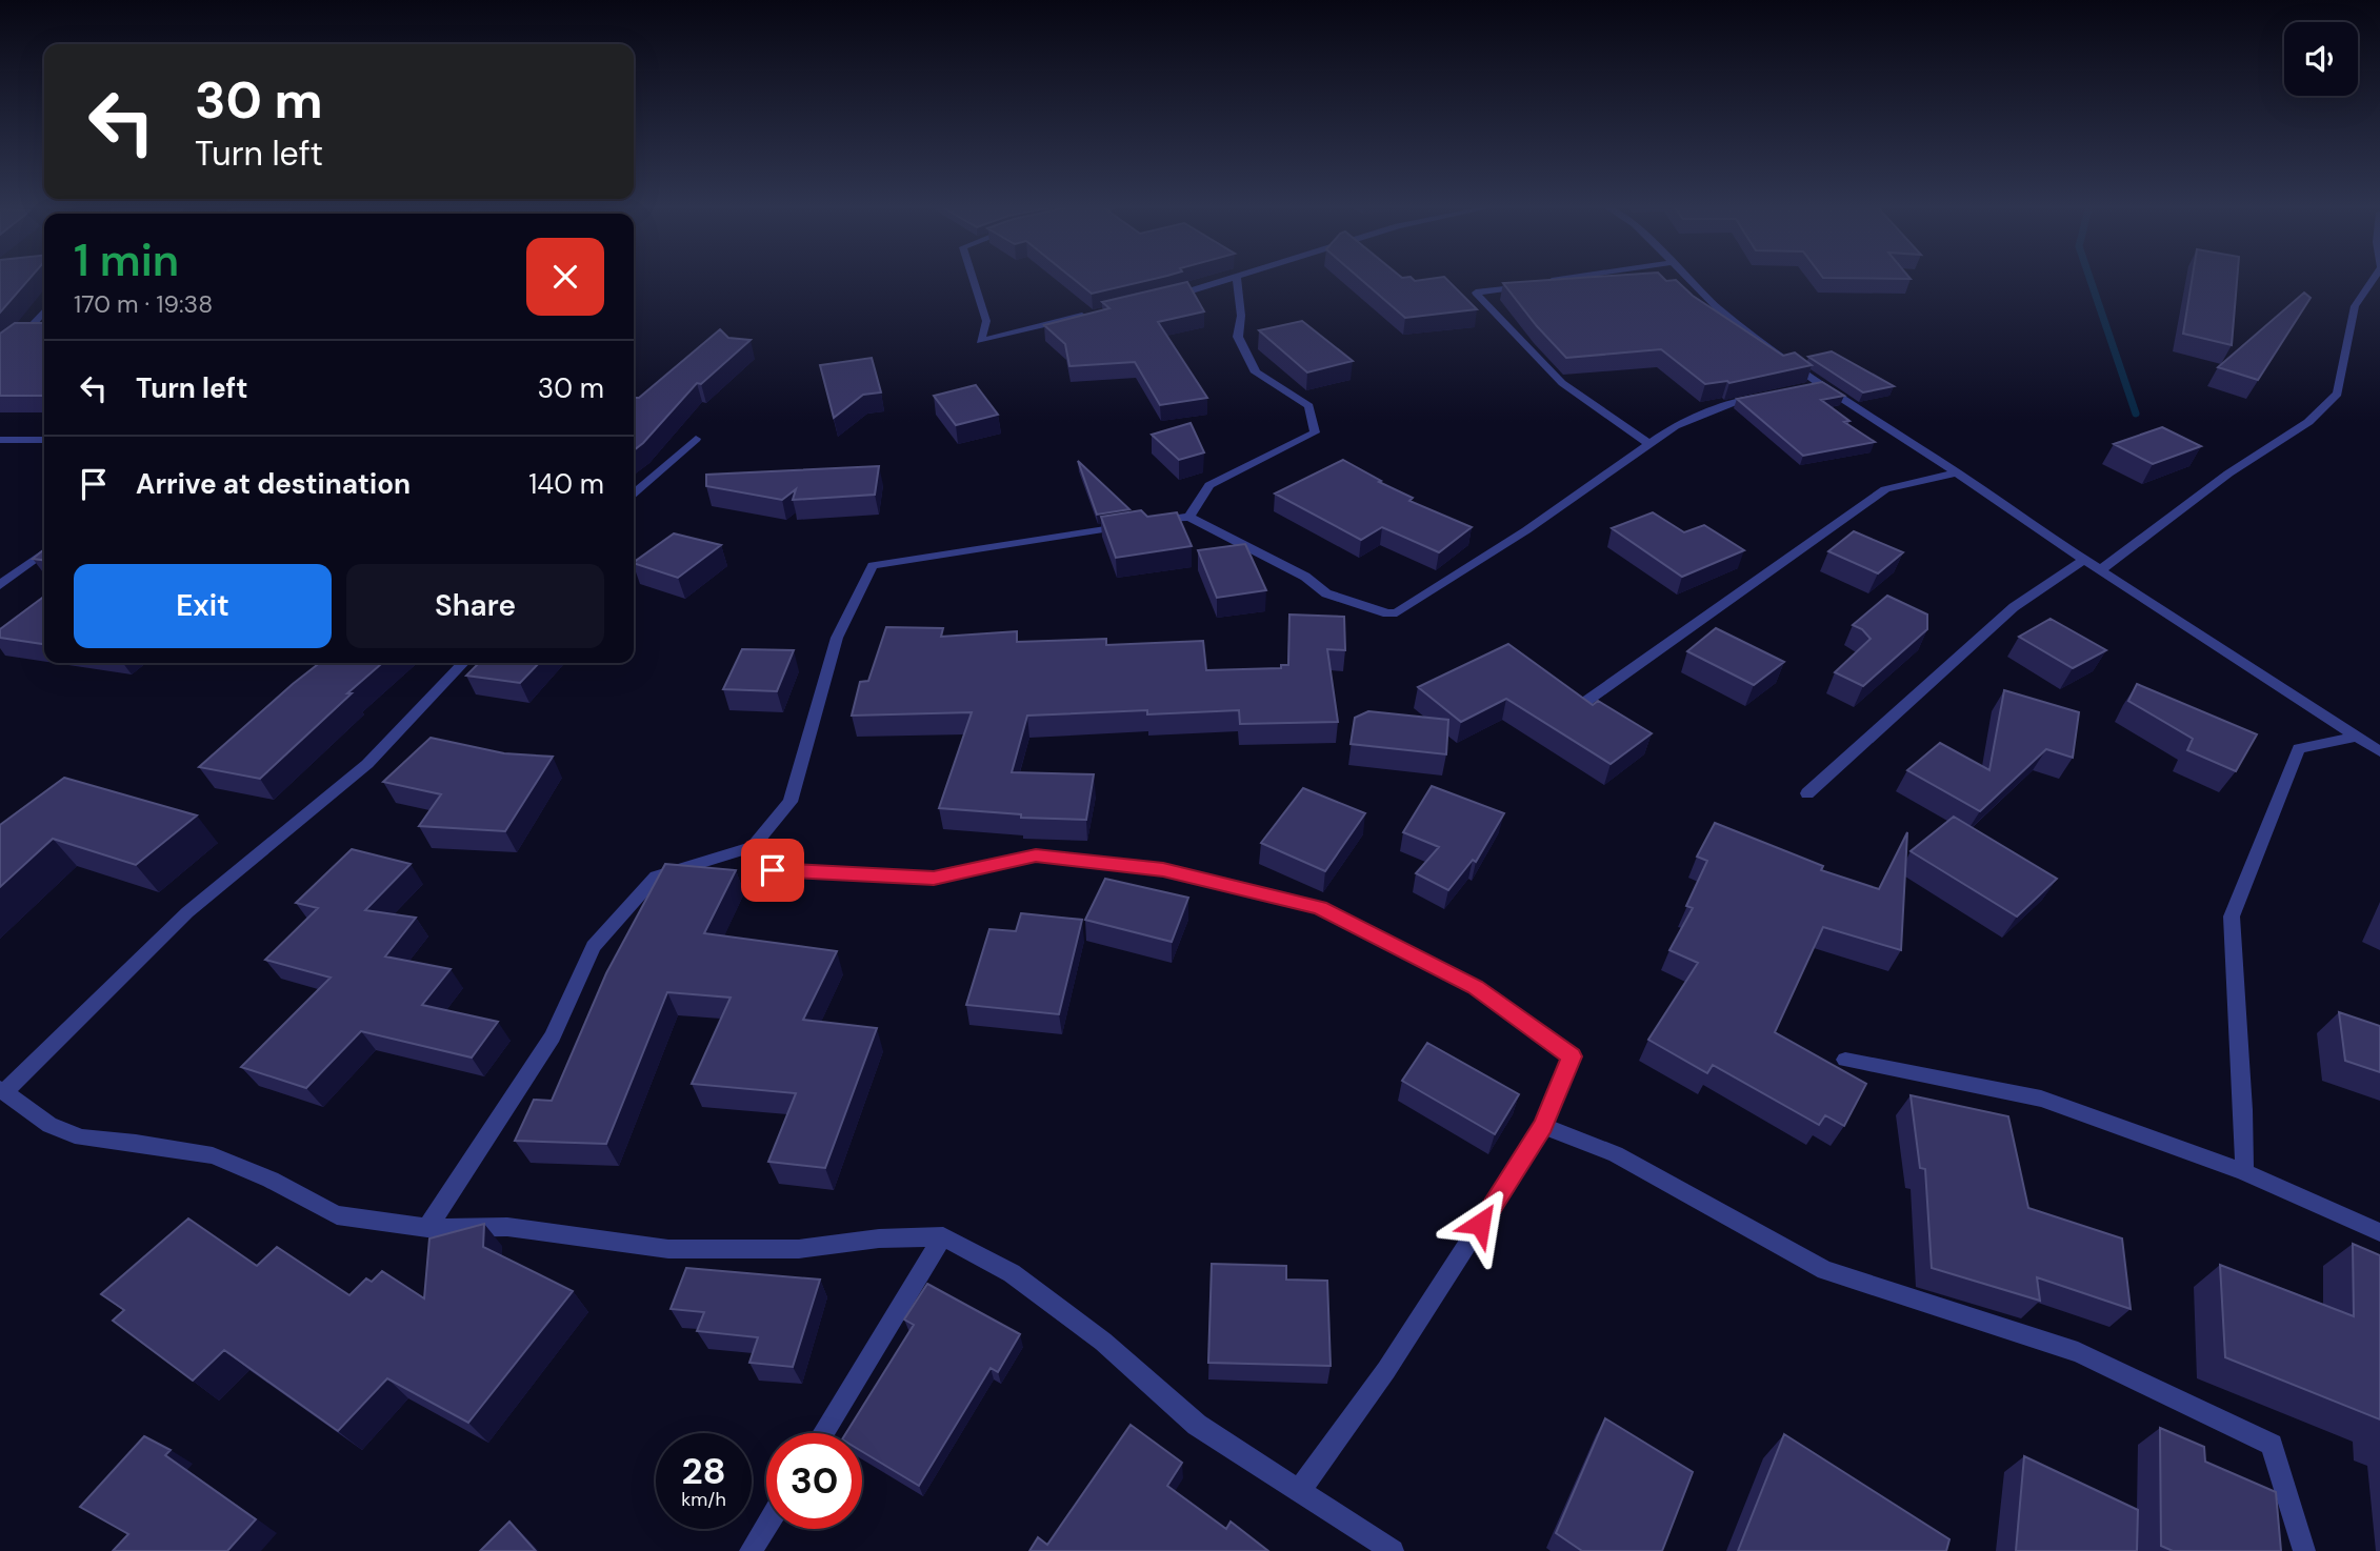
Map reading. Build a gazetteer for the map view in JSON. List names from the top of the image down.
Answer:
{
  "page": {
    "turn": ["30 m", "Turn left"],
    "heading": ["1 min", "170 m · 19:38"],
    "list": [
      {
        "name": "Turn left",
        "value": "30 m"
      },
      {
        "name": "Arrive at destination",
        "value": "140 m"
      }
    ],
    "buttons": ["Exit", "Share"],
    "speed": "28 km/h",
    "limit": "30"
  }
}
